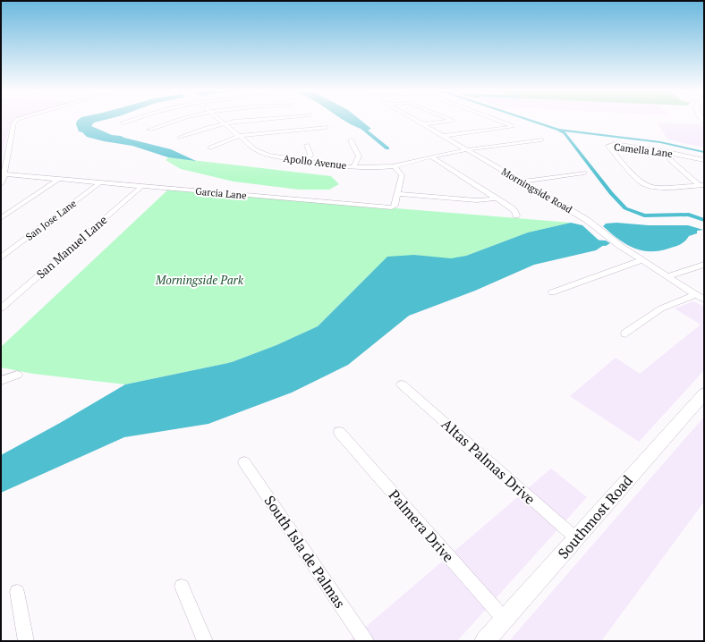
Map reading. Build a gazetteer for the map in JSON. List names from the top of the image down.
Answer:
{
  "streets": {
    "main road": ["Southmost Road"],
    "street": [
      "Camella Lane",
      "Apollo Avenue",
      "Morningside Road",
      "Garcia Lane",
      "San Jose Lane",
      "San Manuel Lane",
      "Altas Palmas Drive",
      "Palmera Drive",
      "South Isla de Palmas"
    ]
  },
  "crossings": [
    ["Apollo Avenue", "Morningside Road"],
    ["Apollo Avenue", "Garcia Lane"],
    ["Garcia Lane", "San Jose Lane"],
    ["Garcia Lane", "San Manuel Lane"],
    ["Altas Palmas Drive", "Southmost Road"],
    ["Southmost Road", "Palmera Drive"]
  ],
  "parks": ["Morningside Park"]
}
